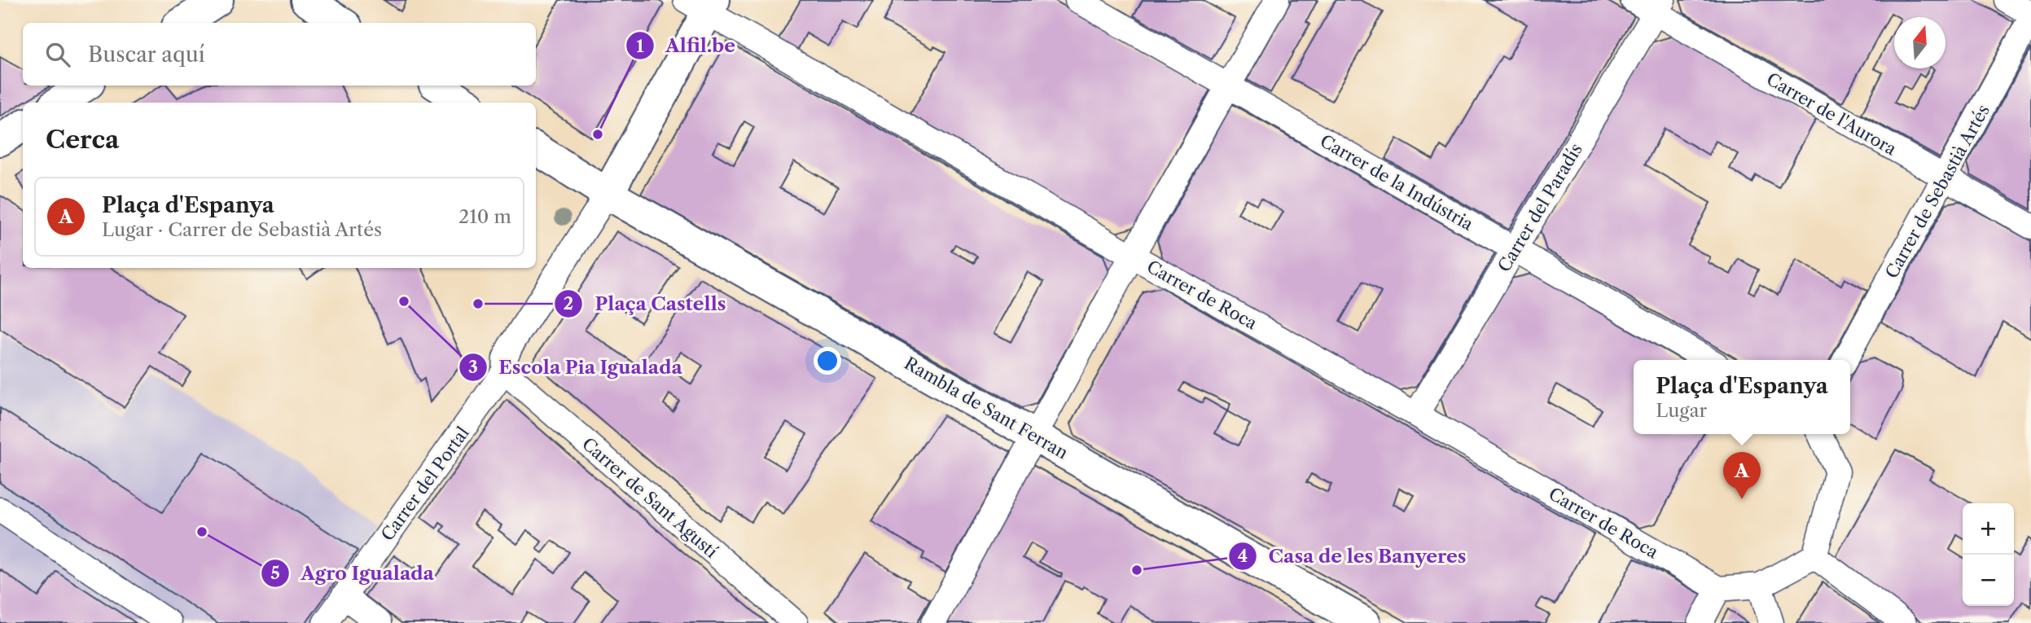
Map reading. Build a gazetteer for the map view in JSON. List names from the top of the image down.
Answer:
{
  "streets": {
    "street": [
      "Carrer de l'Aurora",
      "Carrer de la Indústria",
      "Carrer de Sebastià Artés",
      "Carrer del Paradís",
      "Carrer de Roca",
      "Rambla de Sant Ferran",
      "Carrer del Portal",
      "Carrer de Sant Agustí"
    ]
  },
  "crossings": [
    ["Carrer de l'Aurora", "Carrer de Sebastià Artés"],
    ["Carrer de l'Aurora", "Carrer del Paradís"],
    ["Carrer de la Indústria", "Carrer del Paradís"],
    ["Carrer del Paradís", "Carrer de Roca"],
    ["Carrer del Portal", "Carrer de Sant Agustí"]
  ],
  "places": [
    "Alfil.be",
    "Escola Pia Igualada",
    "Plaça Castells",
    "Agro Igualada",
    "Casa de les Banyeres"
  ],
  "north": "top",
  "page": {
    "search": "Buscar aquí",
    "heading": "Cerca",
    "list": [
      {
        "mark": "A",
        "name": "Plaça d'Espanya",
        "note": "Lugar · Carrer de Sebastià Artés",
        "value": "210 m"
      }
    ],
    "popup": ["Plaça d'Espanya", "Lugar"],
    "pins": "A",
    "map_buttons": ["+", "−"]
  }
}
